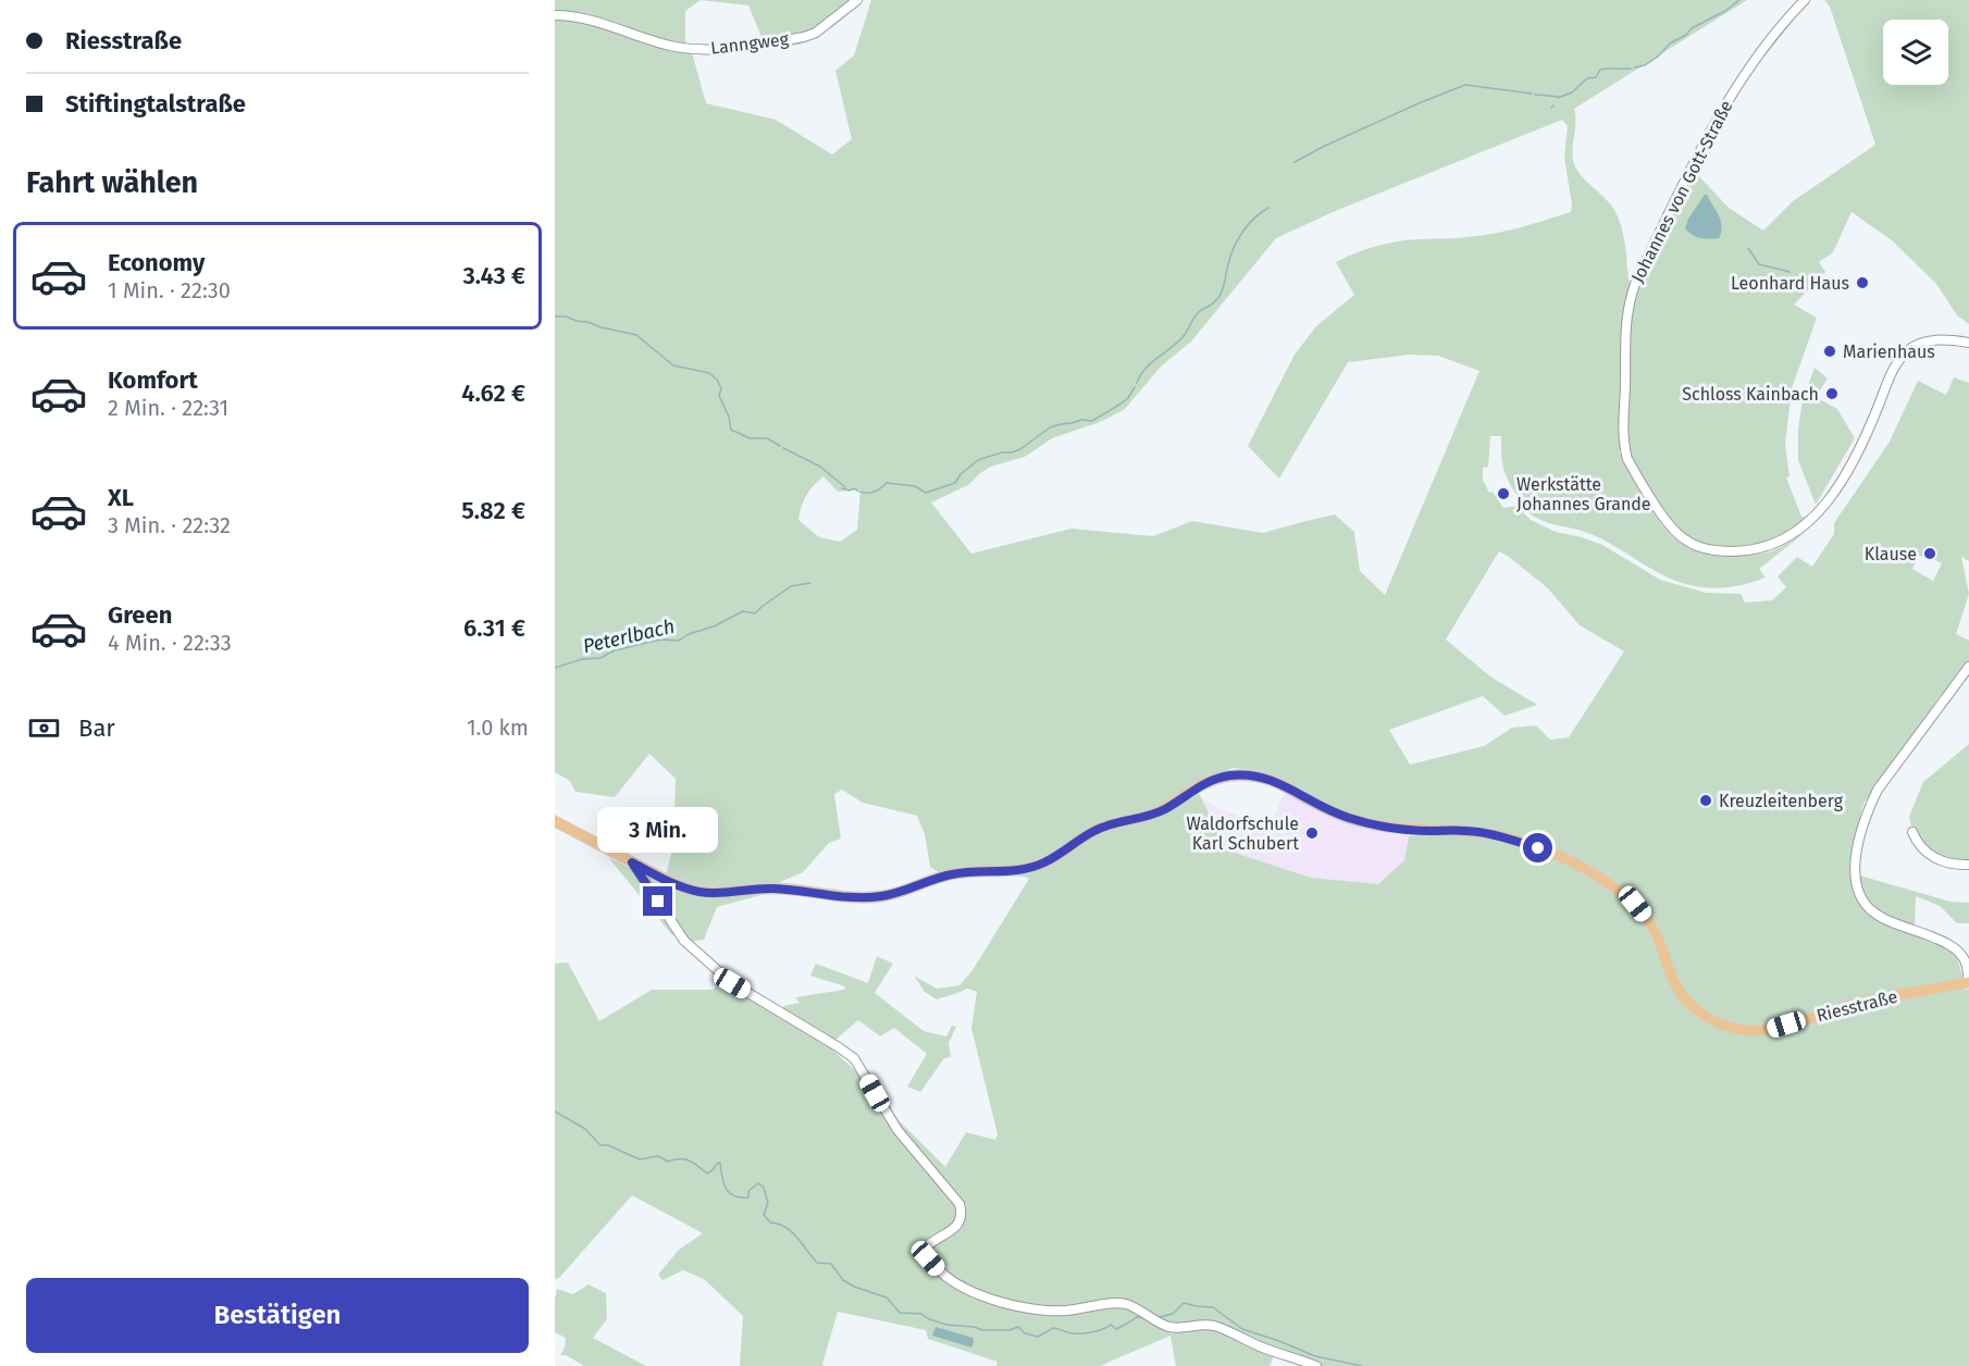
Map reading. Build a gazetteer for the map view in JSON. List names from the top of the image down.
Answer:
{
  "streets": {
    "main road": ["Riesstraße"],
    "street": ["Lanngweg", "Johannes von Gott-Straße"]
  },
  "water": ["Peterlbach"],
  "places": [
    "Leonhard Haus",
    "Marienhaus",
    "Schloss Kainbach",
    "Werkstätte Johannes Grande",
    "Klause",
    "Kreuzleitenberg",
    "Waldorfschule Karl Schubert"
  ],
  "page": {
    "banner": ["Riesstraße", "Stiftingtalstraße"],
    "heading": "Fahrt wählen",
    "list": [
      {
        "name": "Economy",
        "note": "1 Min. · 22:30",
        "value": "3.43 €"
      },
      {
        "name": "Komfort",
        "note": "2 Min. · 22:31",
        "value": "4.62 €"
      },
      {
        "name": "XL",
        "note": "3 Min. · 22:32",
        "value": "5.82 €"
      },
      {
        "name": "Green",
        "note": "4 Min. · 22:33",
        "value": "6.31 €"
      }
    ],
    "pay": ["Bar", "1.0 km"],
    "bubble": "3 Min.",
    "buttons": "Bestätigen"
  }
}
